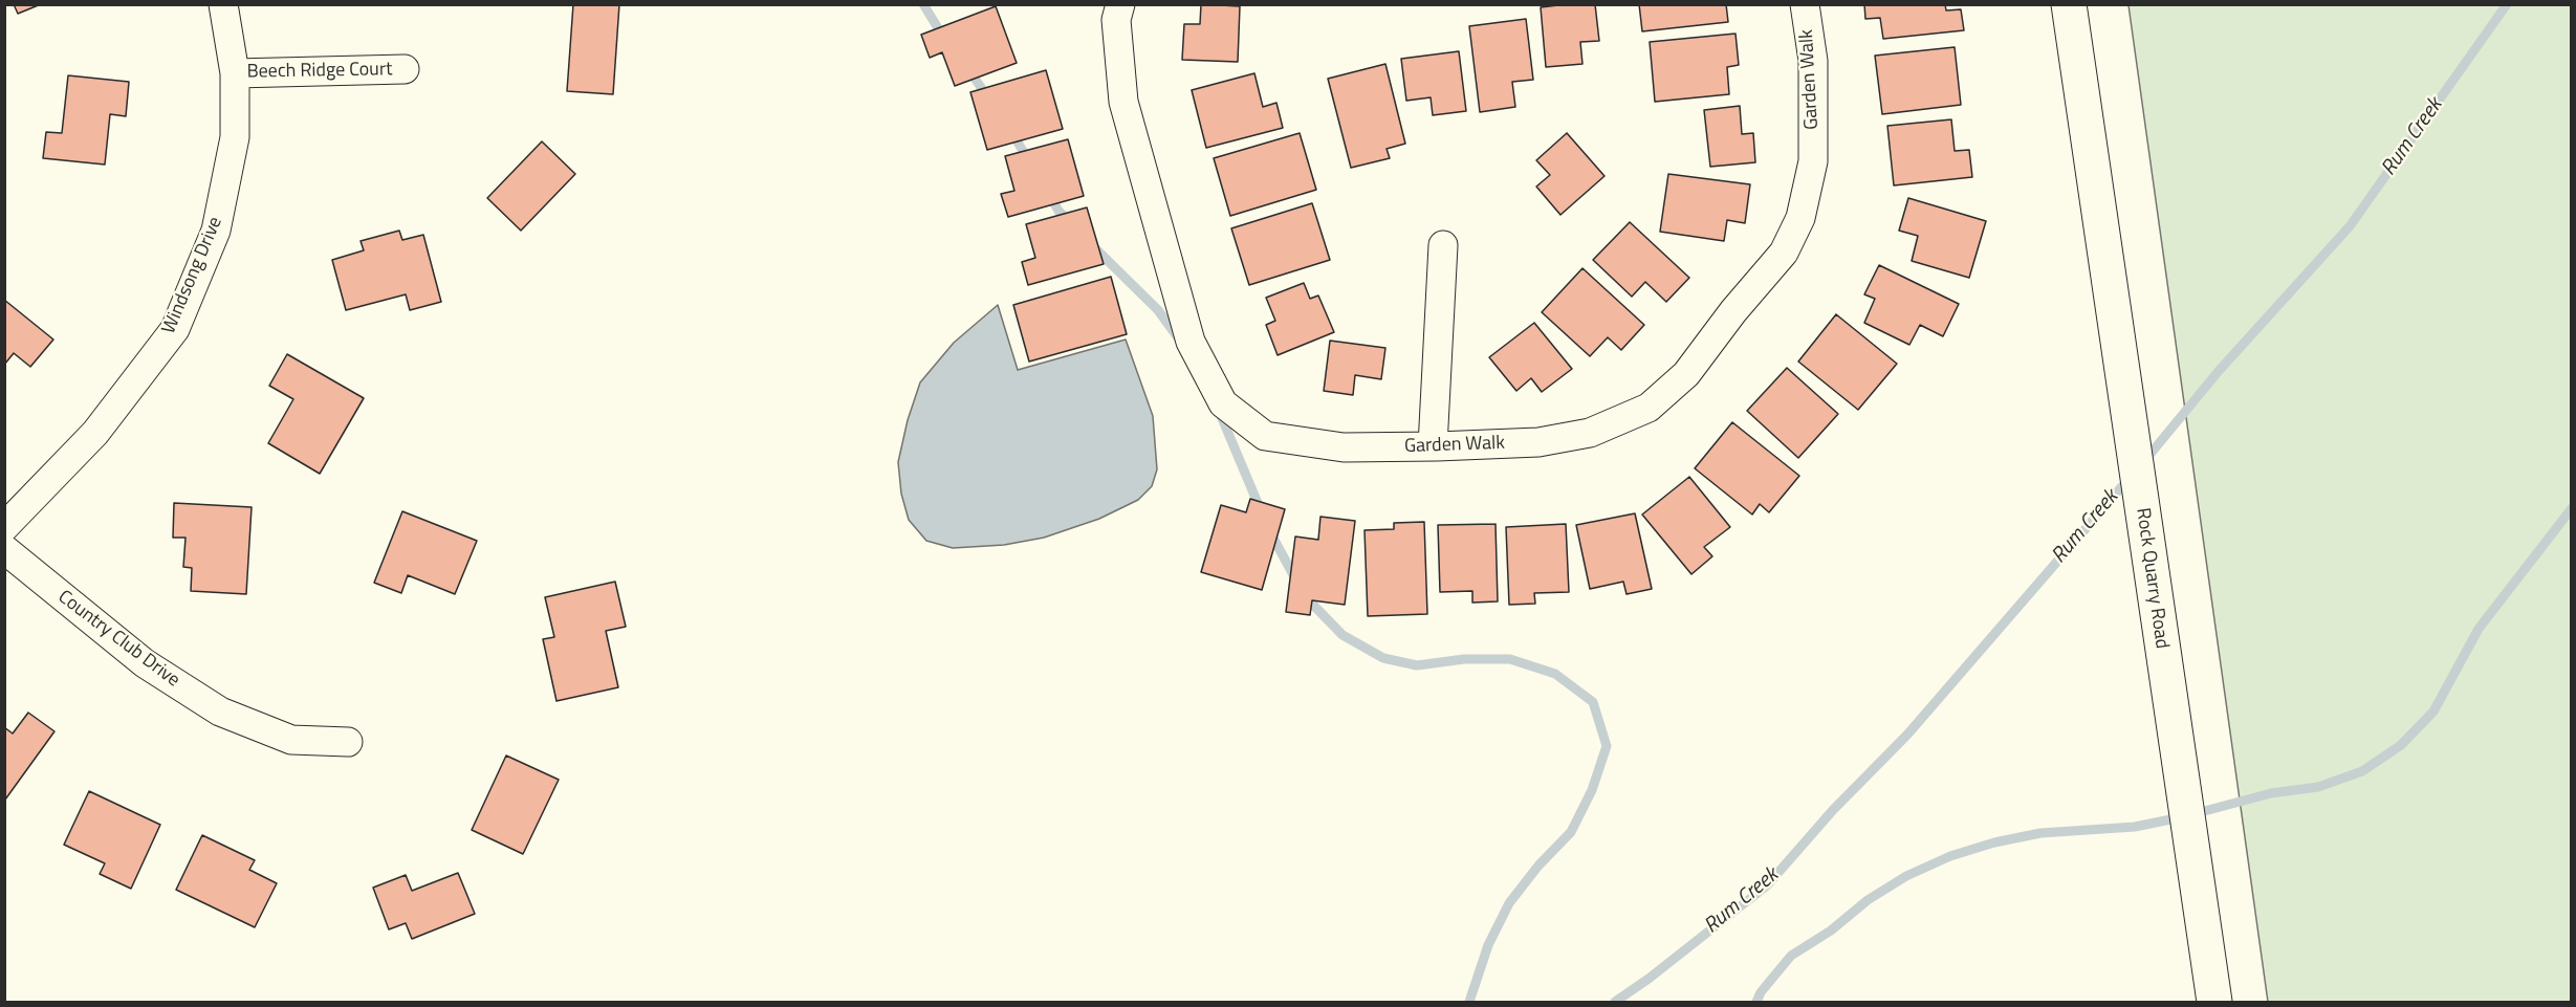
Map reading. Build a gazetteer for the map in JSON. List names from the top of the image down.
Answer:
{
  "streets": {
    "street": [
      "Beech Ridge Court",
      "Garden Walk",
      "Windsong Drive",
      "Rock Quarry Road",
      "Country Club Drive"
    ]
  },
  "crossings": [
    ["Beech Ridge Court", "Windsong Drive"]
  ],
  "water": ["Rum Creek"]
}
